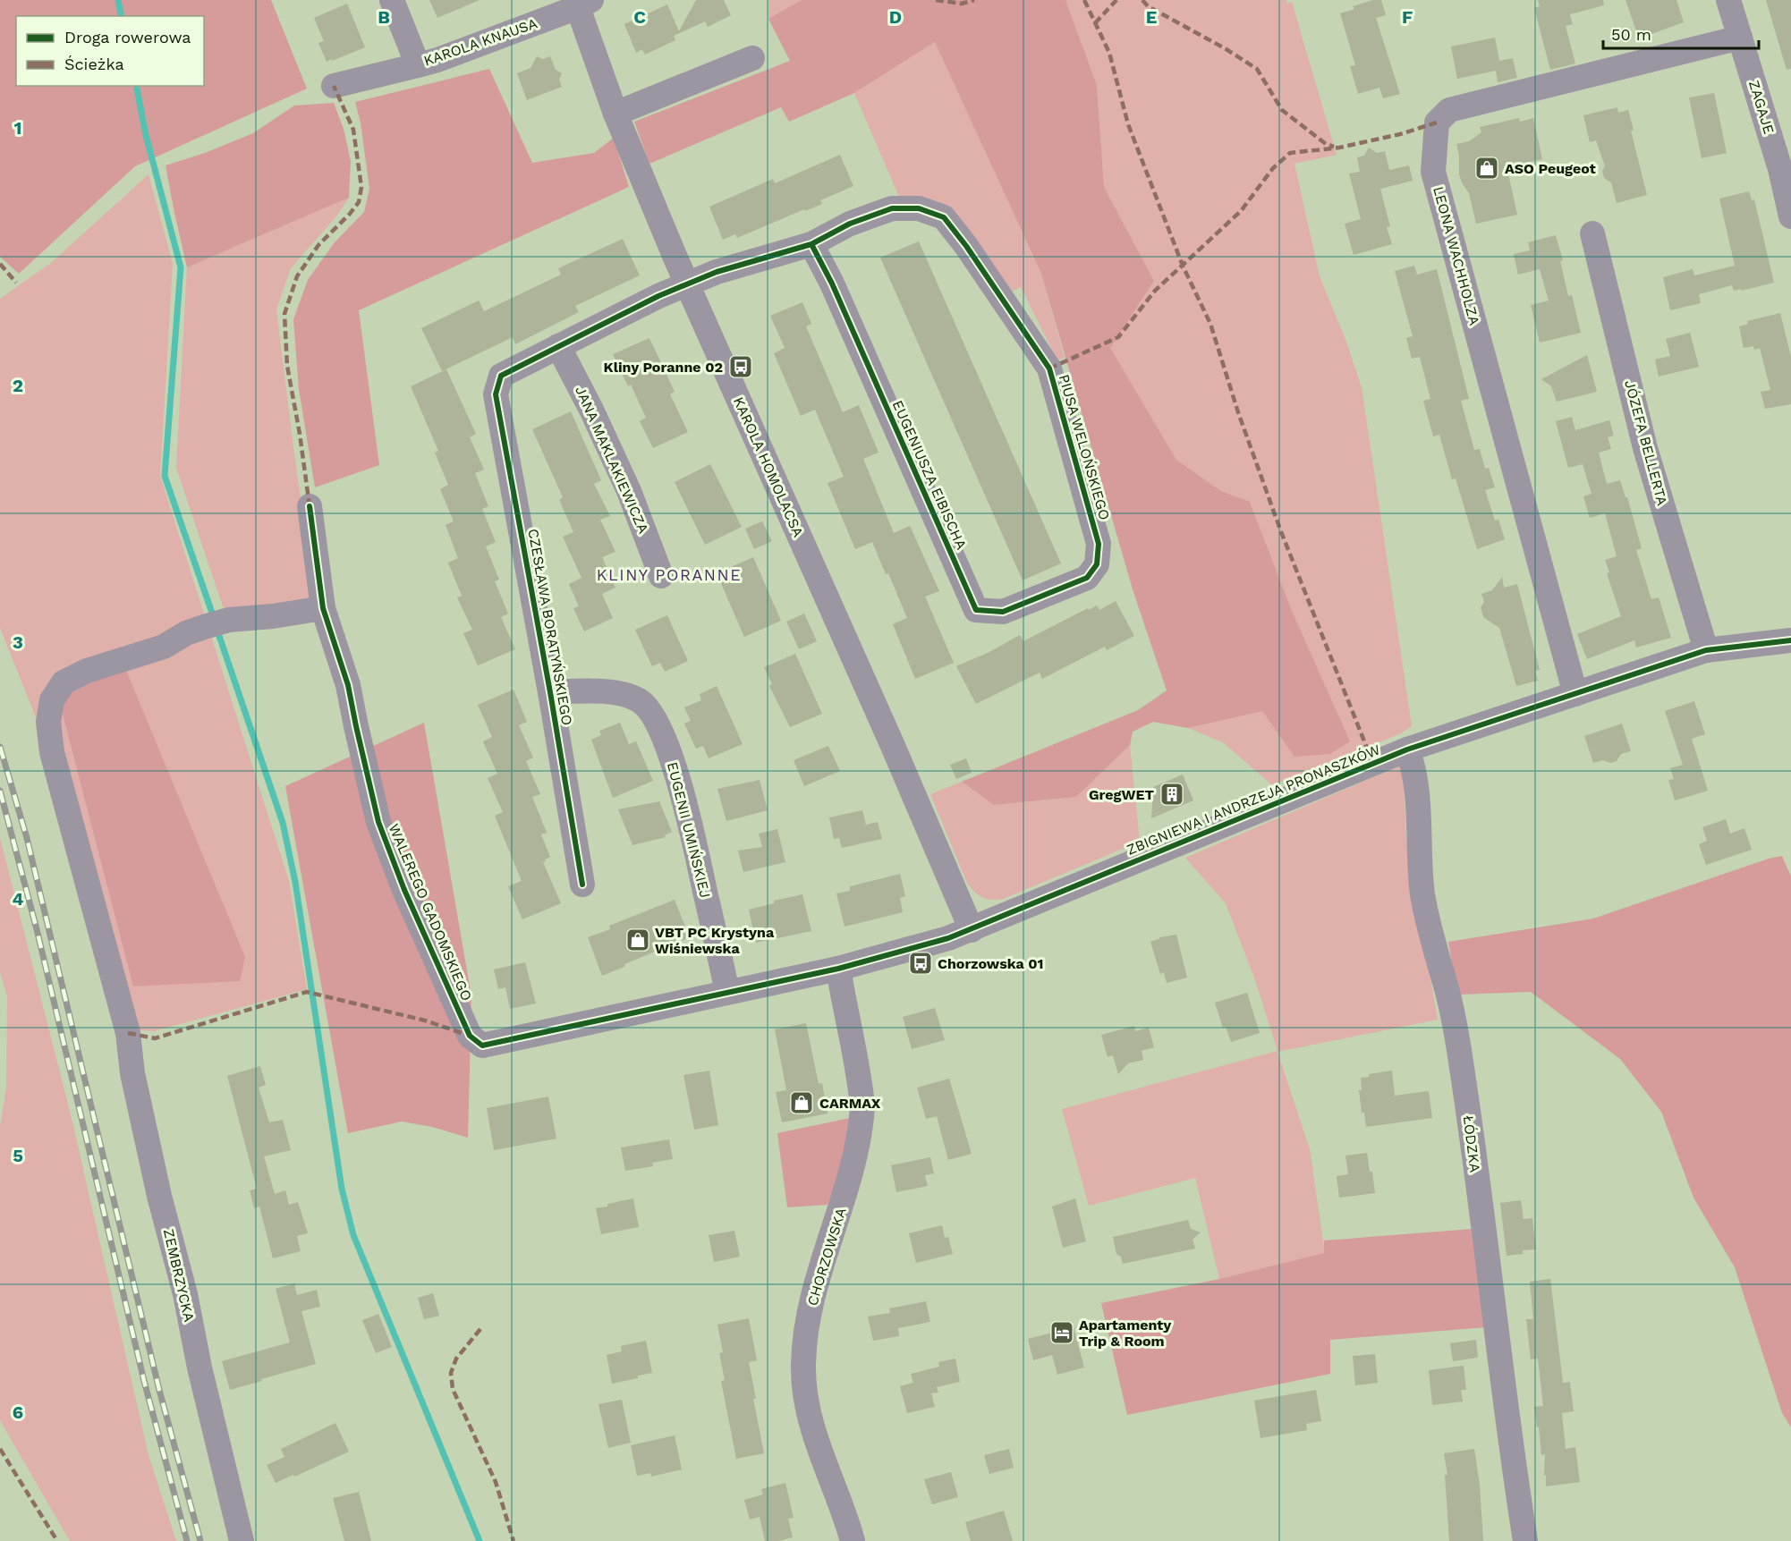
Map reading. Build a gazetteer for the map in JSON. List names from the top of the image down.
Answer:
{
  "streets": {
    "street": [
      "KAROLA KNAUSA",
      "ZAGAJE",
      "LEONA WACHHOLZA",
      "JÓZEFA BELLERTA",
      "PIUSA WELOŃSKIEGO",
      "JANA MAKLAKIEWICZA",
      "KAROLA HOMOLACSA",
      "EUGENIUSZA EIBISCHA",
      "CZESŁAWA BORATYŃSKIEGO",
      "ZBIGNIEWA I ANDRZEJA PRONASZKÓW",
      "EUGENII UMIŃSKIEJ",
      "WALEREGO GADOMSKIEGO",
      "ŁÓDZKA",
      "CHORZOWSKA",
      "ZEMBRZYCKA"
    ]
  },
  "crossings": [
    ["KAROLA KNAUSA", "KAROLA HOMOLACSA"],
    ["ZAGAJE", "LEONA WACHHOLZA"],
    ["LEONA WACHHOLZA", "ZBIGNIEWA I ANDRZEJA PRONASZKÓW"],
    ["JÓZEFA BELLERTA", "ZBIGNIEWA I ANDRZEJA PRONASZKÓW"],
    ["PIUSA WELOŃSKIEGO", "JANA MAKLAKIEWICZA"],
    ["PIUSA WELOŃSKIEGO", "KAROLA HOMOLACSA"],
    ["PIUSA WELOŃSKIEGO", "EUGENIUSZA EIBISCHA"],
    ["PIUSA WELOŃSKIEGO", "CZESŁAWA BORATYŃSKIEGO"],
    ["KAROLA HOMOLACSA", "ZBIGNIEWA I ANDRZEJA PRONASZKÓW"],
    ["CZESŁAWA BORATYŃSKIEGO", "EUGENII UMIŃSKIEJ"],
    ["ZBIGNIEWA I ANDRZEJA PRONASZKÓW", "EUGENII UMIŃSKIEJ"],
    ["ZBIGNIEWA I ANDRZEJA PRONASZKÓW", "WALEREGO GADOMSKIEGO"],
    ["ZBIGNIEWA I ANDRZEJA PRONASZKÓW", "ŁÓDZKA"],
    ["ZBIGNIEWA I ANDRZEJA PRONASZKÓW", "CHORZOWSKA"],
    ["EUGENII UMIŃSKIEJ", "WALEREGO GADOMSKIEGO"],
    ["WALEREGO GADOMSKIEGO", "ZEMBRZYCKA"]
  ],
  "districts": ["KLINY PORANNE"],
  "places": {
    "shop": ["ASO Peugeot", "VBT PC Krystyna Wiśniewska", "CARMAX"],
    "bus stop": ["Kliny Poranne 02", "Chorzowska 01"],
    "building": ["GregWET"],
    "hotel": ["Apartamenty Trip & Room"]
  },
  "legend": ["Droga rowerowa", "Ścieżka"],
  "scale_bar": "50 m",
  "grid": {
    "columns": [
      "B",
      "C",
      "D",
      "E",
      "F"
    ],
    "rows": [
      "1",
      "2",
      "3",
      "4",
      "5",
      "6"
    ]
  }
}
